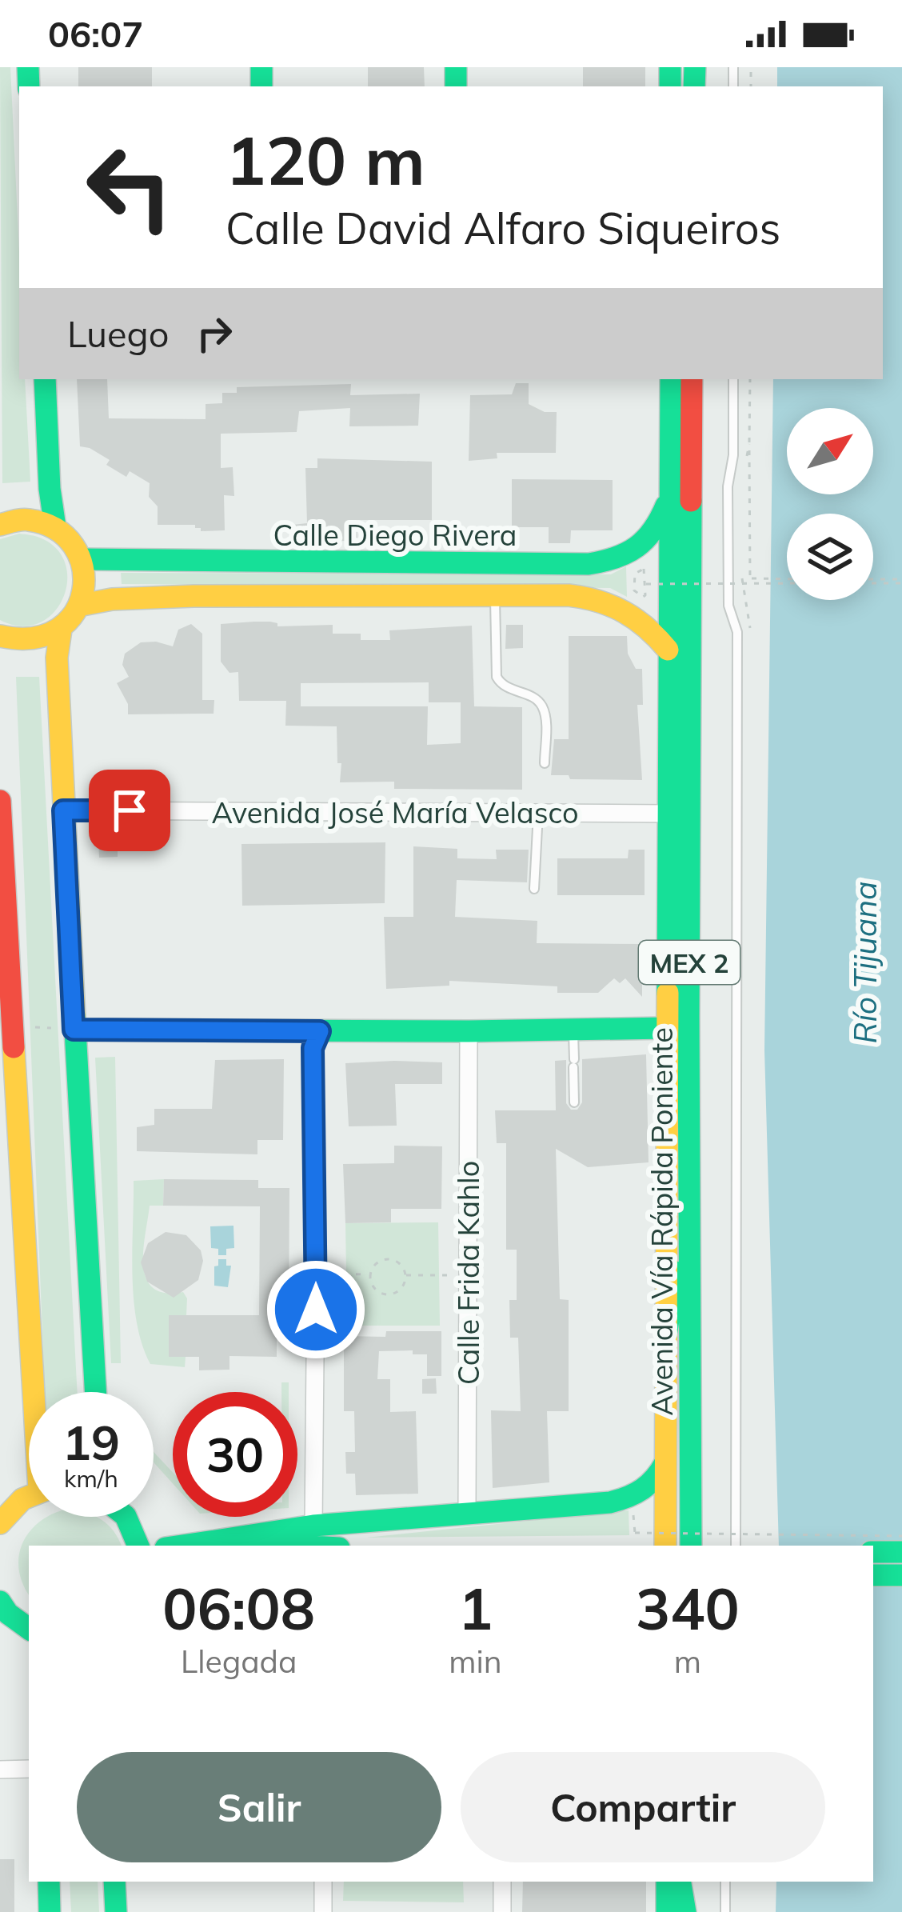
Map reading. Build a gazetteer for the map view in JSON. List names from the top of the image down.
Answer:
{
  "streets": {
    "main road": ["Calle Diego Rivera", "MEX 2", "Avenida Vía Rápida Poniente"],
    "street": ["Avenida José María Velasco", "Calle Frida Kahlo"]
  },
  "crossings": [
    ["Calle Diego Rivera", "Avenida Vía Rápida Poniente"],
    ["Avenida José María Velasco", "Avenida Vía Rápida Poniente"]
  ],
  "water": ["Río Tijuana"],
  "north": "top right",
  "page": {
    "status": "06:07",
    "turn": ["120 m", "Calle David Alfaro Siqueiros"],
    "then": "Luego",
    "speed": "19 km/h",
    "limit": "30",
    "eta": [
      "06:08",
      "Llegada",
      "1",
      "min",
      "340",
      "m"
    ],
    "buttons": ["Salir", "Compartir"]
  }
}
